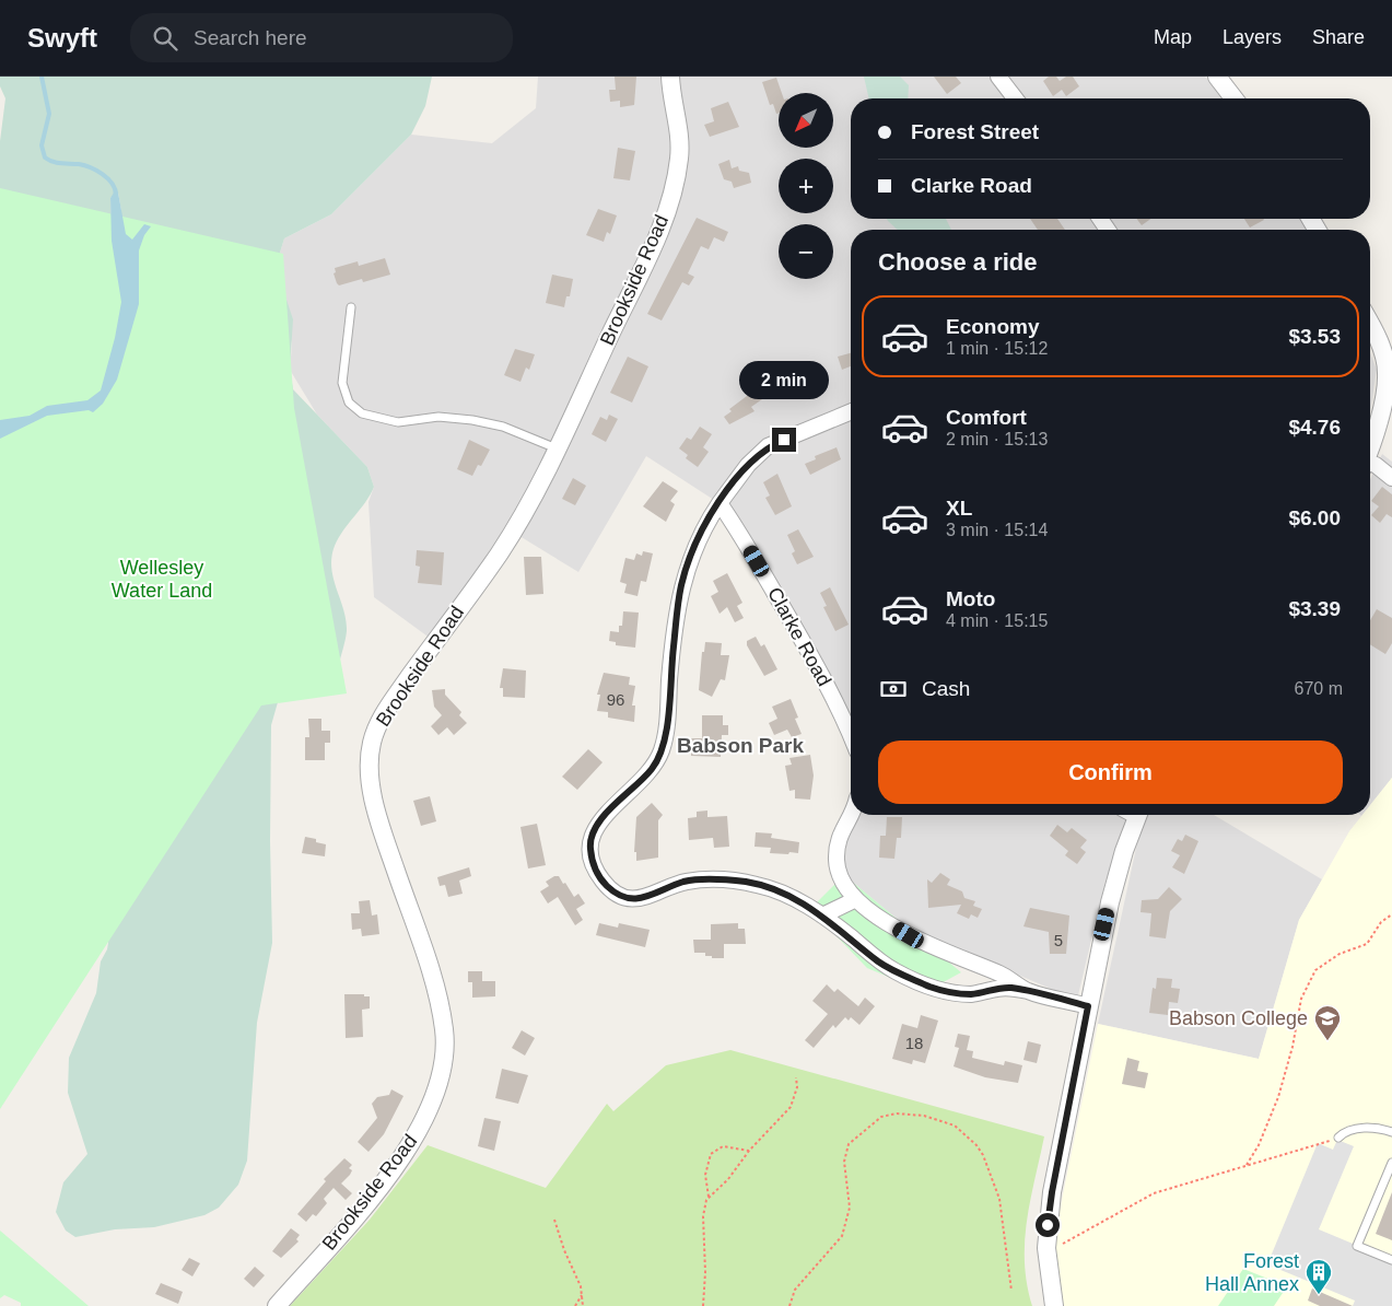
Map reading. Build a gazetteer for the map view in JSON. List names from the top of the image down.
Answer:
{
  "streets": {
    "street": ["Brookside Road", "Clarke Road"]
  },
  "districts": ["Babson Park"],
  "parks": ["Wellesley Water Land"],
  "places": {
    "school or university": ["Babson College"],
    "building": ["Forest Hall Annex"]
  },
  "house_numbers": ["96", "5", "18"],
  "north": "bottom left",
  "page": {
    "header": "Swyft",
    "search": "Search here",
    "nav": ["Map", "Layers", "Share"],
    "map_buttons": ["+", "−"],
    "banner": ["Forest Street", "Clarke Road"],
    "heading": "Choose a ride",
    "list": [
      {
        "name": "Economy",
        "note": "1 min · 15:12",
        "value": "$3.53"
      },
      {
        "name": "Comfort",
        "note": "2 min · 15:13",
        "value": "$4.76"
      },
      {
        "name": "XL",
        "note": "3 min · 15:14",
        "value": "$6.00"
      },
      {
        "name": "Moto",
        "note": "4 min · 15:15",
        "value": "$3.39"
      }
    ],
    "bubble": "2 min",
    "pay": ["Cash", "670 m"],
    "buttons": "Confirm"
  }
}
